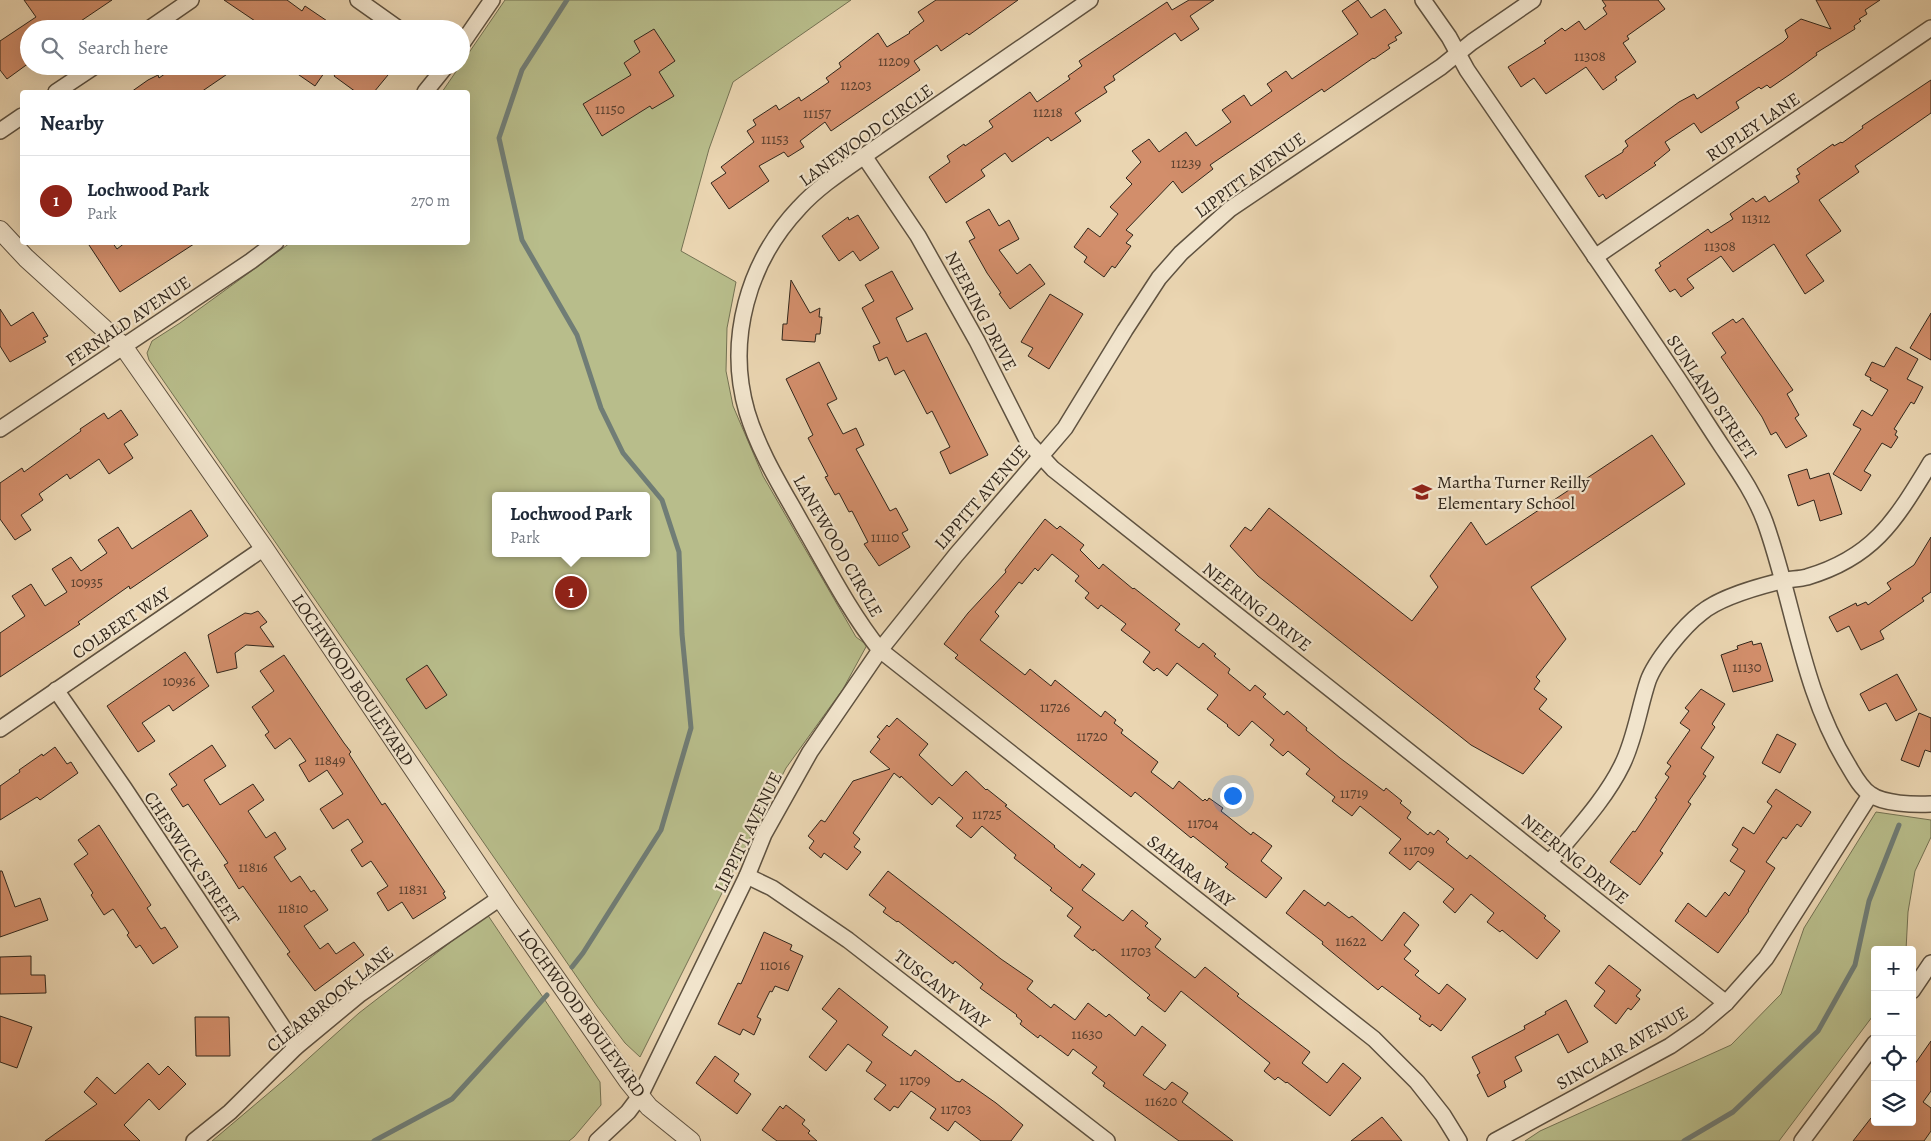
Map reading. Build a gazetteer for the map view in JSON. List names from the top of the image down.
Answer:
{
  "streets": {
    "street": [
      "RUPLEY LANE",
      "LANEWOOD CIRCLE",
      "LIPPITT AVENUE",
      "NEERING DRIVE",
      "FERNALD AVENUE",
      "SUNLAND STREET",
      "COLBERT WAY",
      "LOCHWOOD BOULEVARD",
      "CHESWICK STREET",
      "SAHARA WAY",
      "TUSCANY WAY",
      "CLEARBROOK LANE",
      "SINCLAIR AVENUE"
    ]
  },
  "crossings": [
    ["RUPLEY LANE", "SUNLAND STREET"],
    ["LANEWOOD CIRCLE", "LIPPITT AVENUE"],
    ["LANEWOOD CIRCLE", "NEERING DRIVE"],
    ["LANEWOOD CIRCLE", "SAHARA WAY"],
    ["LIPPITT AVENUE", "NEERING DRIVE"],
    ["LIPPITT AVENUE", "SUNLAND STREET"],
    ["LIPPITT AVENUE", "LOCHWOOD BOULEVARD"],
    ["LIPPITT AVENUE", "SAHARA WAY"],
    ["LIPPITT AVENUE", "TUSCANY WAY"],
    ["NEERING DRIVE", "SINCLAIR AVENUE"],
    ["FERNALD AVENUE", "LOCHWOOD BOULEVARD"],
    ["SUNLAND STREET", "SINCLAIR AVENUE"],
    ["COLBERT WAY", "LOCHWOOD BOULEVARD"],
    ["COLBERT WAY", "CHESWICK STREET"],
    ["LOCHWOOD BOULEVARD", "CLEARBROOK LANE"],
    ["CHESWICK STREET", "CLEARBROOK LANE"]
  ],
  "places": {
    "school or university": ["Martha Turner Reilly Elementary School"]
  },
  "house_numbers": [
    "11308",
    "11209",
    "11203",
    "11150",
    "11218",
    "11157",
    "11153",
    "11239",
    "11312",
    "11308",
    "11110",
    "10935",
    "11130",
    "10936",
    "11726",
    "11720",
    "11849",
    "11719",
    "11725",
    "11704",
    "11709",
    "11816",
    "11831",
    "11810",
    "11622",
    "11703",
    "11016",
    "11630",
    "11709",
    "11620",
    "11703"
  ],
  "page": {
    "search": "Search here",
    "heading": "Nearby",
    "list": [
      {
        "mark": "1",
        "name": "Lochwood Park",
        "note": "Park",
        "value": "270 m"
      }
    ],
    "popup": ["Lochwood Park", "Park"],
    "pins": "1",
    "map_buttons": ["+", "−"]
  }
}
